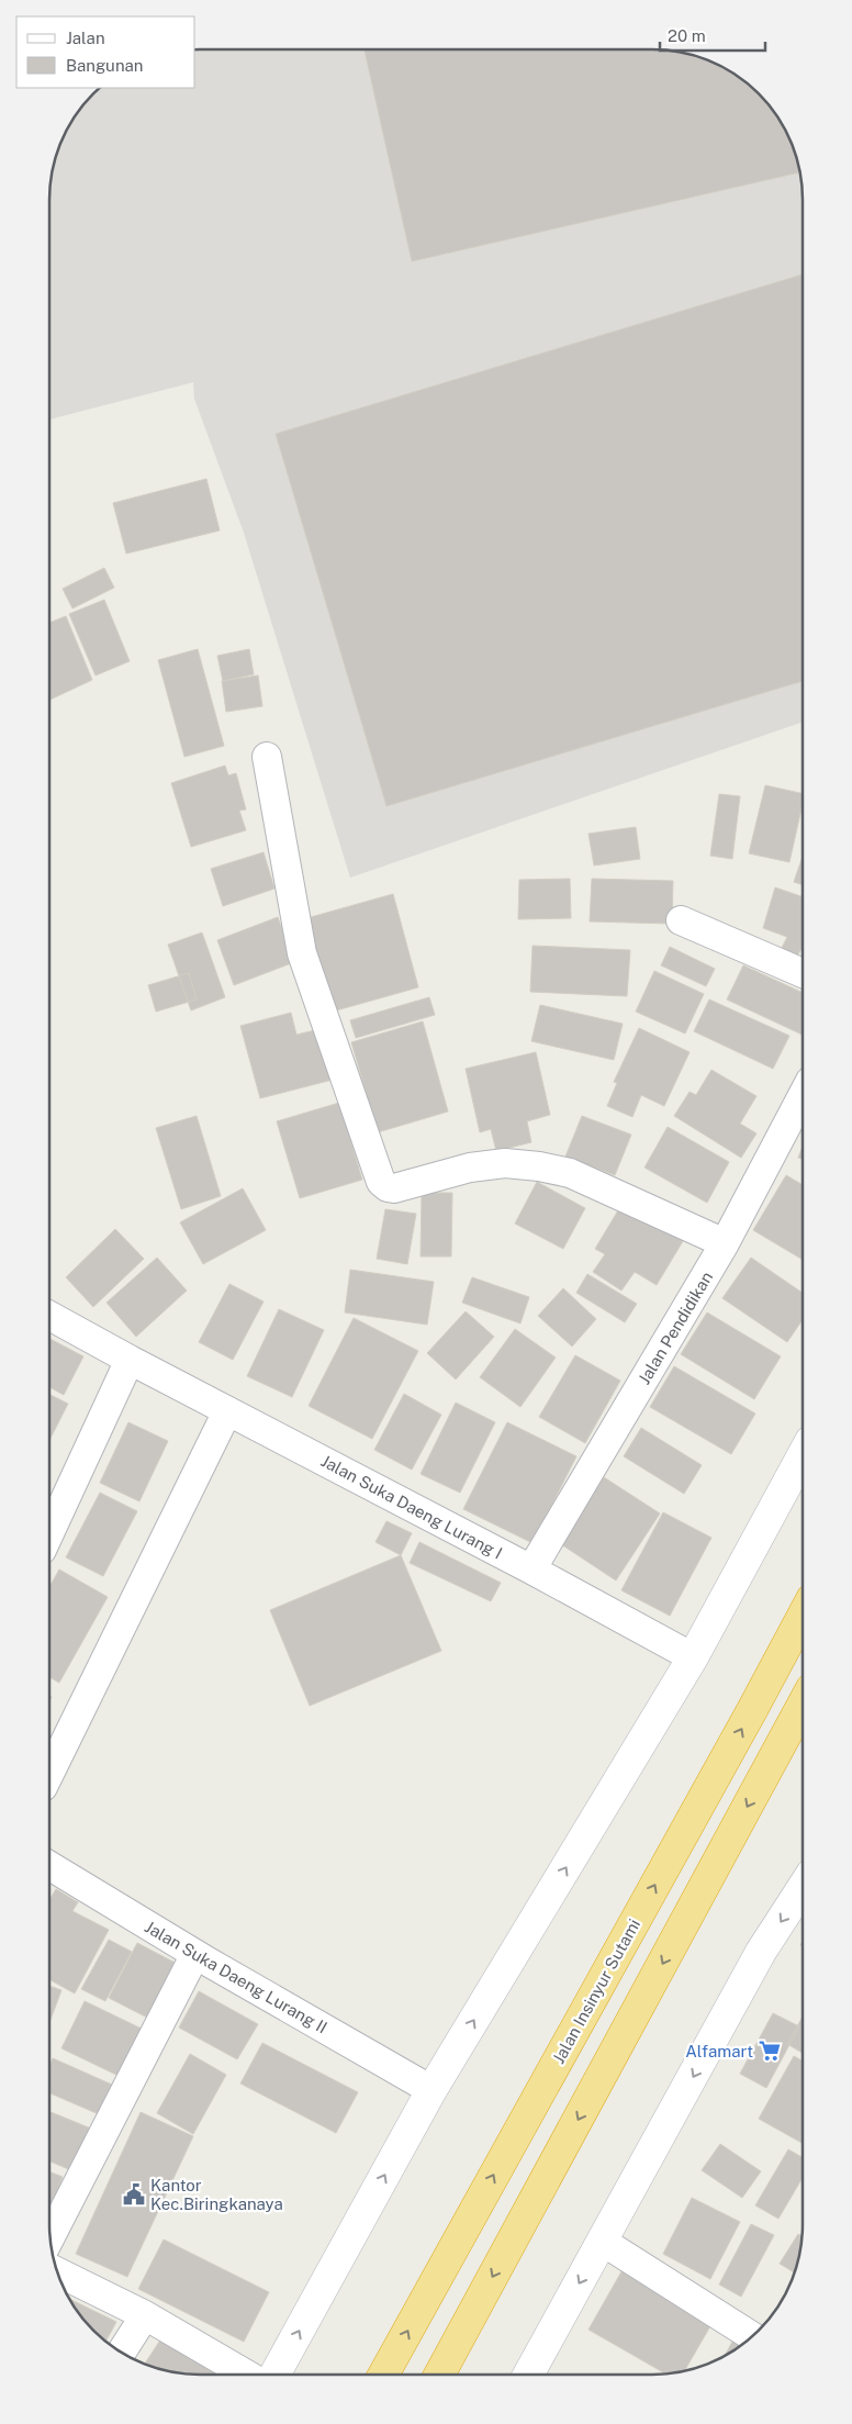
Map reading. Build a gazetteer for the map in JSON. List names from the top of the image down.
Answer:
{
  "streets": {
    "highway": ["Jalan Insinyur Sutami"],
    "street": ["Jalan Pendidikan", "Jalan Suka Daeng Lurang I", "Jalan Suka Daeng Lurang II"]
  },
  "crossings": [
    ["Jalan Pendidikan", "Jalan Suka Daeng Lurang I"]
  ],
  "places": {
    "supermarket": ["Alfamart"],
    "public building": ["Kantor Kec.Biringkanaya"]
  },
  "legend": ["Jalan", "Bangunan"],
  "scale_bar": "20 m"
}
